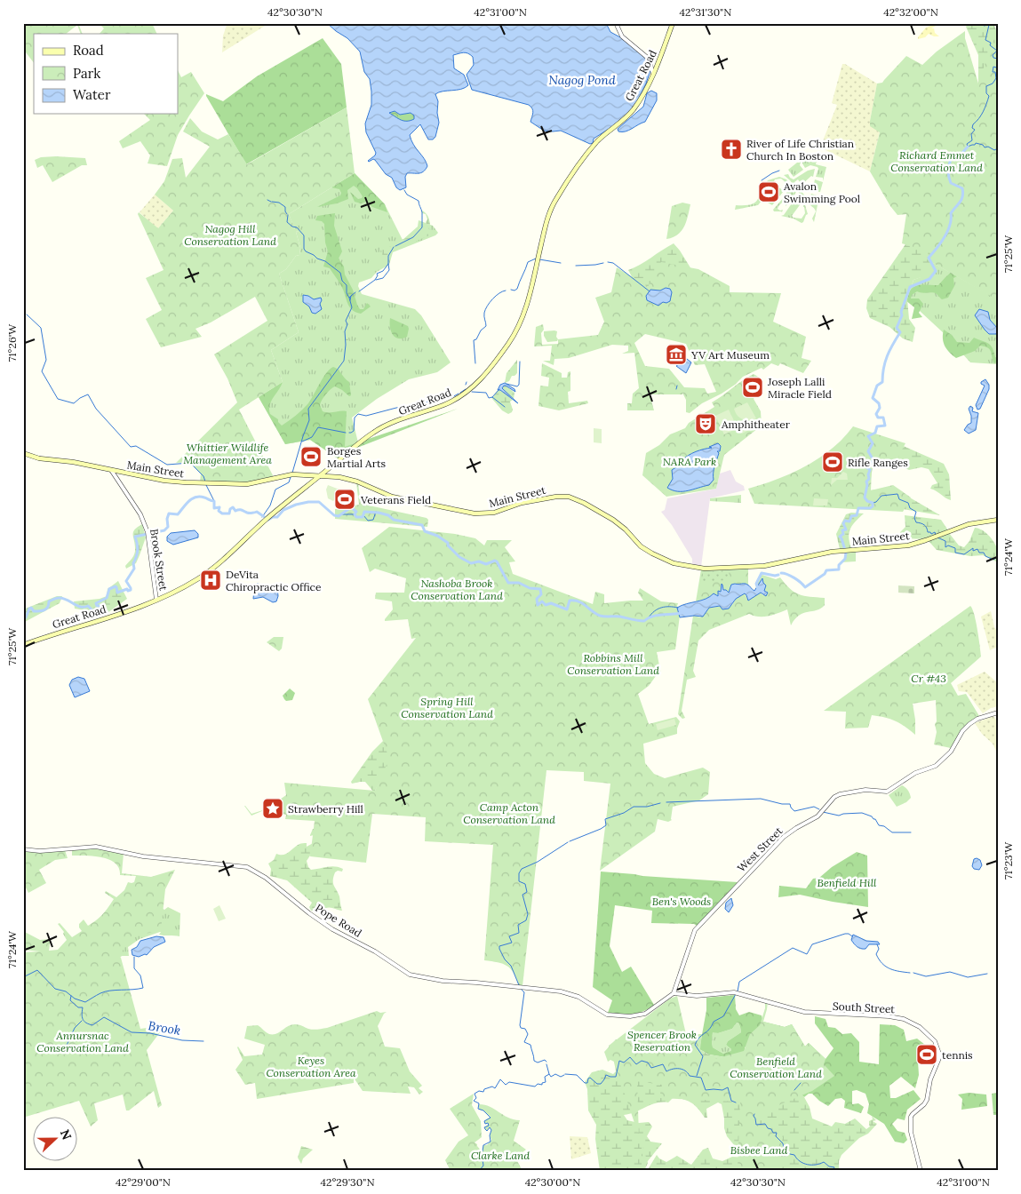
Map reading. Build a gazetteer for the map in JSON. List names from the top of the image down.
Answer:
{
  "streets": {
    "main road": ["Great Road", "Main Street"],
    "street": [
      "Brook Street",
      "West Street",
      "Pope Road",
      "South Street"
    ]
  },
  "crossings": [
    ["Great Road", "Main Street"],
    ["Great Road", "Brook Street"],
    ["Main Street", "Brook Street"],
    ["West Street", "Pope Road"],
    ["West Street", "South Street"],
    ["Pope Road", "South Street"]
  ],
  "water": ["Nagog Pond", "Brook"],
  "parks": [
    "Richard Emmet Conservation Land",
    "Nagog Hill Conservation Land",
    "Whittier Wildlife Management Area",
    "NARA Park",
    "Nashoba Brook Conservation Land",
    "Robbins Mill Conservation Land",
    "Cr #43",
    "Spring Hill Conservation Land",
    "Camp Acton Conservation Land",
    "Benfield Hill",
    "Ben's Woods",
    "Spencer Brook Reservation",
    "Annursnac Conservation Land",
    "Keyes Conservation Area",
    "Benfield Conservation Land",
    "Bisbee Land",
    "Clarke Land"
  ],
  "places": {
    "church": ["River of Life Christian Church In Boston"],
    "sports": [
      "Avalon Swimming Pool",
      "Joseph Lalli Miracle Field",
      "Borges Martial Arts",
      "Rifle Ranges",
      "Veterans Field",
      "tennis"
    ],
    "museum": ["YV Art Museum"],
    "theatre": ["Amphitheater"],
    "hospital": ["DeVita Chiropractic Office"],
    "place": ["Strawberry Hill"]
  },
  "legend": ["Road", "Park", "Water"],
  "north": "right",
  "coordinates": [
    "42°30'30\"N",
    "42°31'00\"N",
    "42°31'30\"N",
    "42°32'00\"N",
    "71°25'W",
    "71°26'W",
    "71°24'W",
    "71°23'W",
    "42°29'00\"N",
    "42°29'30\"N",
    "42°30'00\"N"
  ]
}
